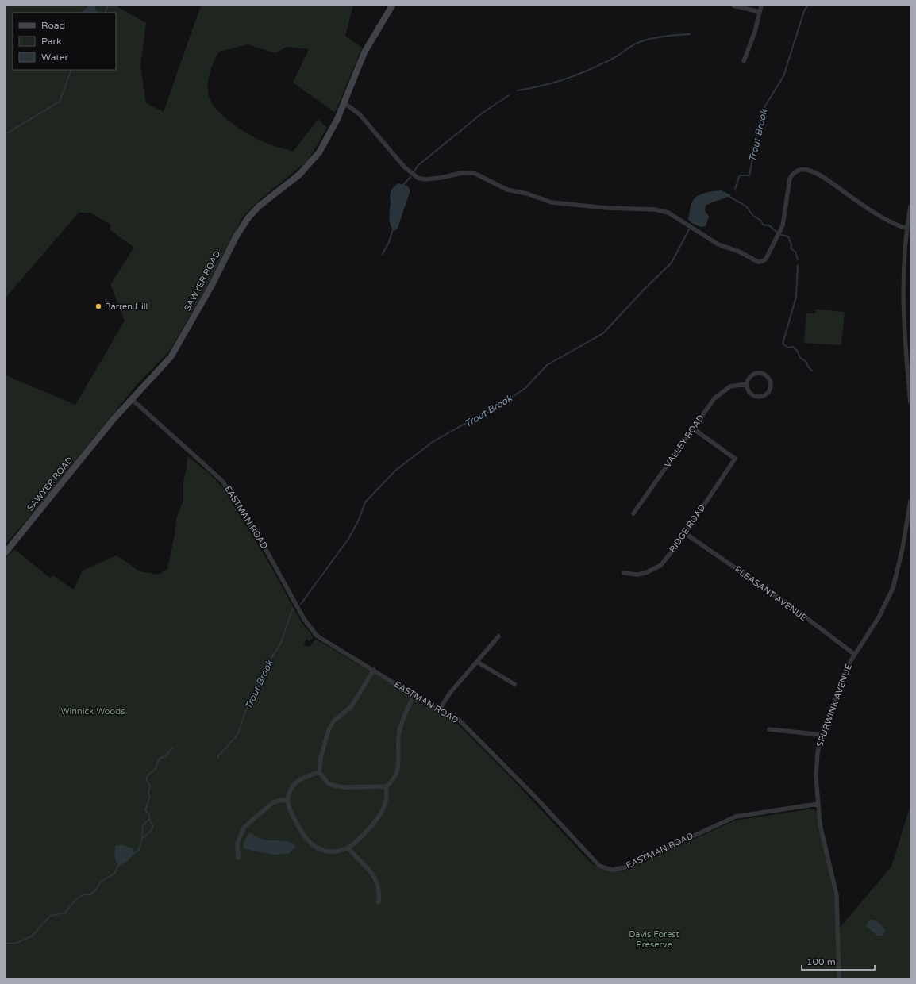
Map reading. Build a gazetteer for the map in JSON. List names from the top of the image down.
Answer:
{
  "streets": {
    "street": [
      "SAWYER ROAD",
      "VALLEY ROAD",
      "EASTMAN ROAD",
      "RIDGE ROAD",
      "PLEASANT AVENUE",
      "SPURWINK AVENUE"
    ]
  },
  "crossings": [
    ["SAWYER ROAD", "EASTMAN ROAD"],
    ["VALLEY ROAD", "RIDGE ROAD"],
    ["EASTMAN ROAD", "SPURWINK AVENUE"],
    ["RIDGE ROAD", "PLEASANT AVENUE"],
    ["PLEASANT AVENUE", "SPURWINK AVENUE"]
  ],
  "water": ["Trout Brook"],
  "parks": ["Winnick Woods", "Davis Forest Preserve"],
  "places": ["Barren Hill"],
  "legend": ["Road", "Park", "Water"],
  "scale_bar": "100 m"
}
